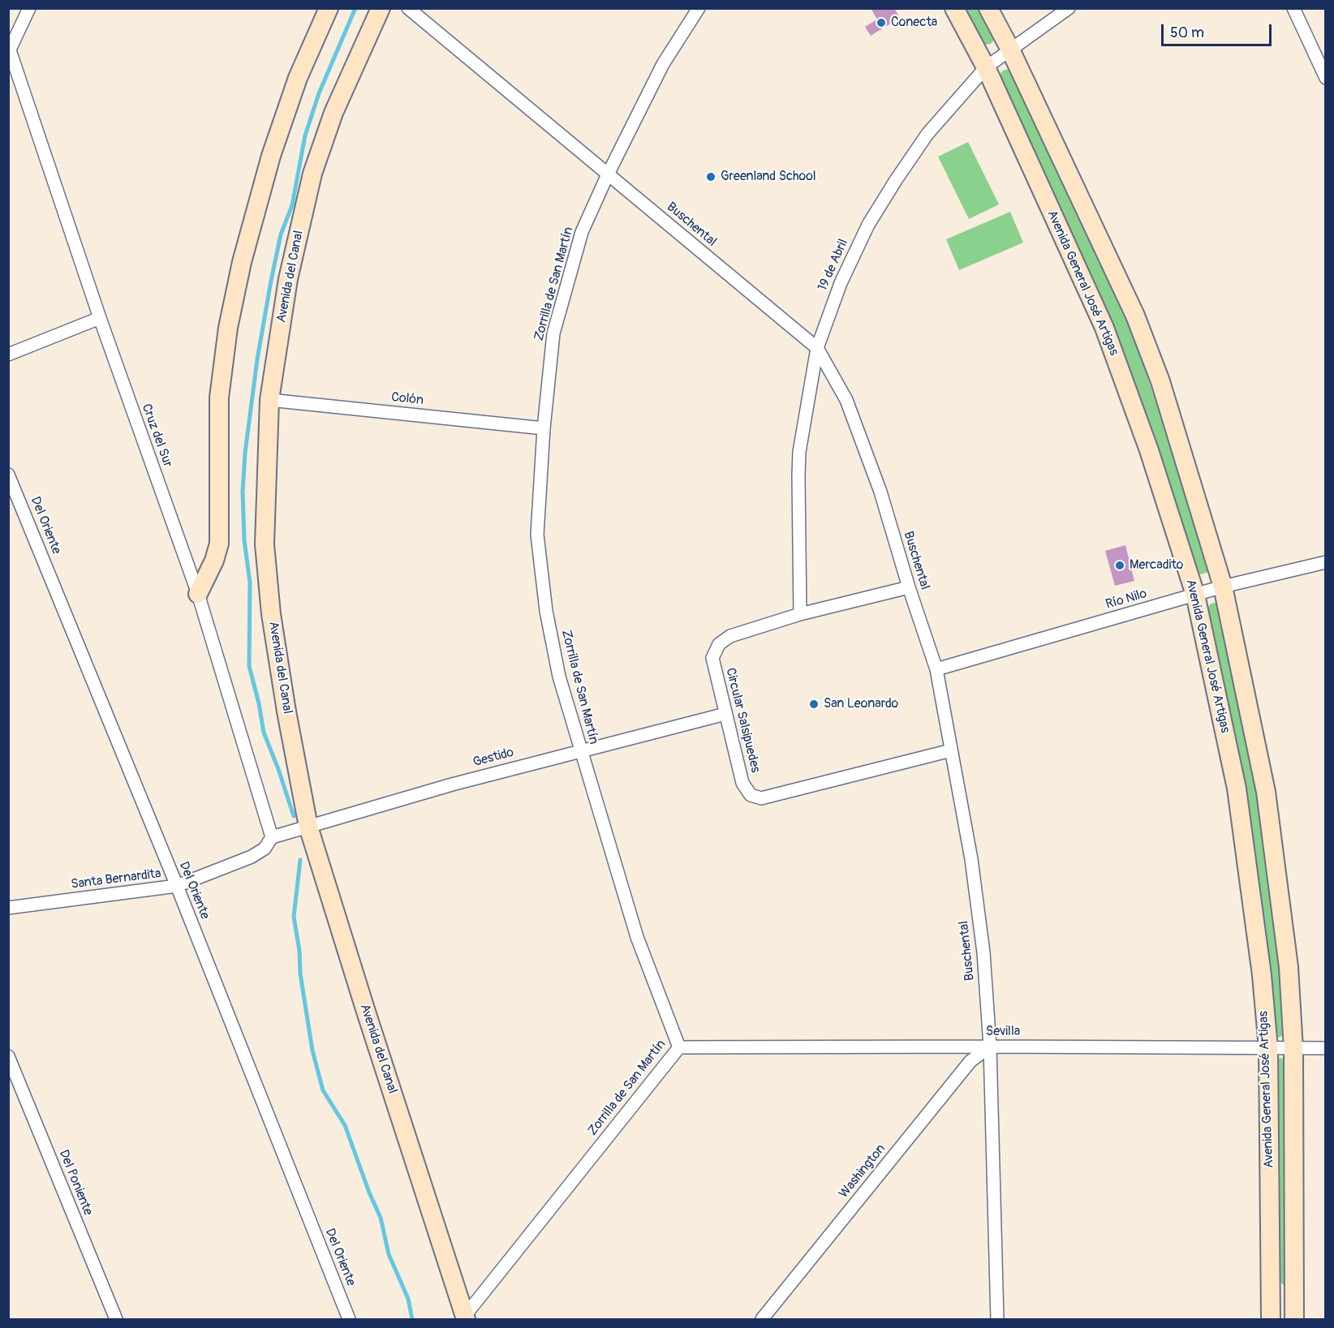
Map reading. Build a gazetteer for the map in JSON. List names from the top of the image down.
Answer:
{
  "streets": {
    "street": [
      "Buschental",
      "19 de Abril",
      "Avenida del Canal",
      "Avenida General José Artigas",
      "Zorrilla de San Martín",
      "Colón",
      "Cruz del Sur",
      "Del Oriente",
      "Río Nilo",
      "Circular Salsipuedes",
      "Gestido",
      "Santa Bernardita",
      "Sevilla",
      "Washington",
      "Del Poniente"
    ]
  },
  "crossings": [
    ["Buschental", "19 de Abril"],
    ["Buschental", "Zorrilla de San Martín"],
    ["Buschental", "Río Nilo"],
    ["Buschental", "Circular Salsipuedes"],
    ["Buschental", "Sevilla"],
    ["Buschental", "Washington"],
    ["19 de Abril", "Avenida General José Artigas"],
    ["19 de Abril", "Circular Salsipuedes"],
    ["Avenida del Canal", "Zorrilla de San Martín"],
    ["Avenida del Canal", "Colón"],
    ["Avenida del Canal", "Gestido"],
    ["Avenida General José Artigas", "Río Nilo"],
    ["Avenida General José Artigas", "Sevilla"],
    ["Zorrilla de San Martín", "Colón"],
    ["Zorrilla de San Martín", "Gestido"],
    ["Zorrilla de San Martín", "Sevilla"],
    ["Cruz del Sur", "Gestido"],
    ["Cruz del Sur", "Santa Bernardita"],
    ["Del Oriente", "Santa Bernardita"],
    ["Circular Salsipuedes", "Gestido"],
    ["Gestido", "Santa Bernardita"],
    ["Sevilla", "Washington"]
  ],
  "places": [
    "Conecta",
    "Greenland School",
    "Mercadito",
    "San Leonardo"
  ],
  "scale_bar": "50 m"
}
